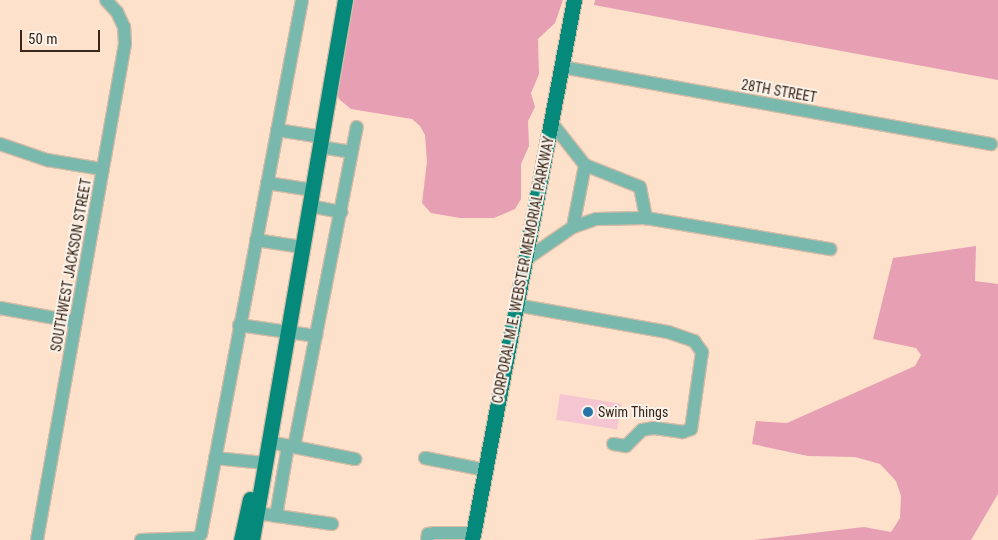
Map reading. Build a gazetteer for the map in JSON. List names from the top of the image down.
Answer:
{
  "streets": {
    "main road": ["CORPORAL M.E. WEBSTER MEMORIAL PARKWAY"],
    "street": ["28TH STREET", "SOUTHWEST JACKSON STREET"]
  },
  "crossings": [
    ["28TH STREET", "CORPORAL M.E. WEBSTER MEMORIAL PARKWAY"]
  ],
  "places": ["Swim Things"],
  "scale_bar": "50 m"
}
